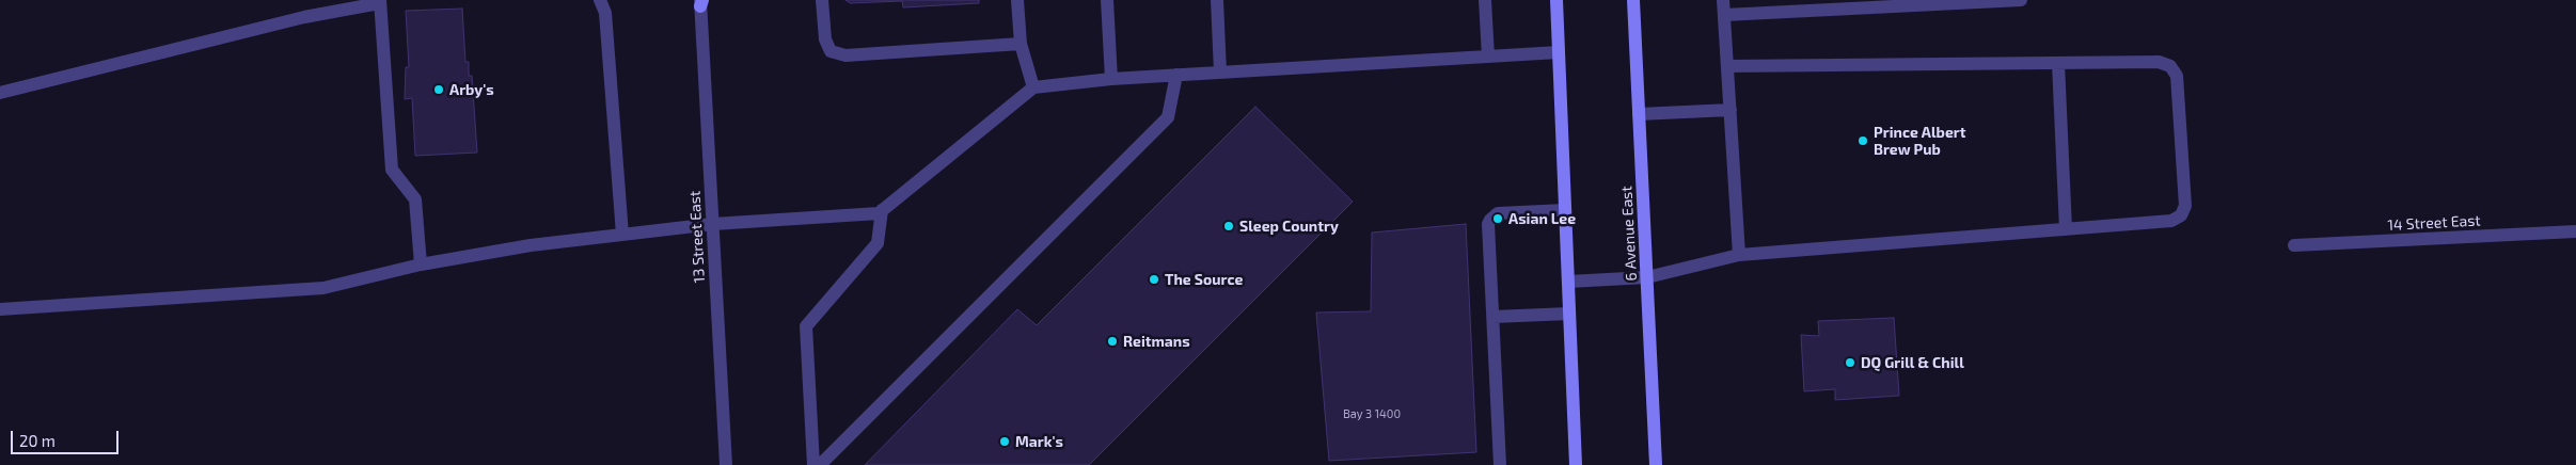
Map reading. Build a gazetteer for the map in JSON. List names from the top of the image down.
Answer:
{
  "streets": {
    "main road": ["6 Avenue East"],
    "street": ["14 Street East", "13 Street East"]
  },
  "places": [
    "Arby's",
    "Prince Albert Brew Pub",
    "Asian Lee",
    "Sleep Country",
    "The Source",
    "Reitmans",
    "DQ Grill & Chill",
    "Mark's"
  ],
  "house_numbers": ["Bay 3 1400"],
  "scale_bar": "20 m"
}
